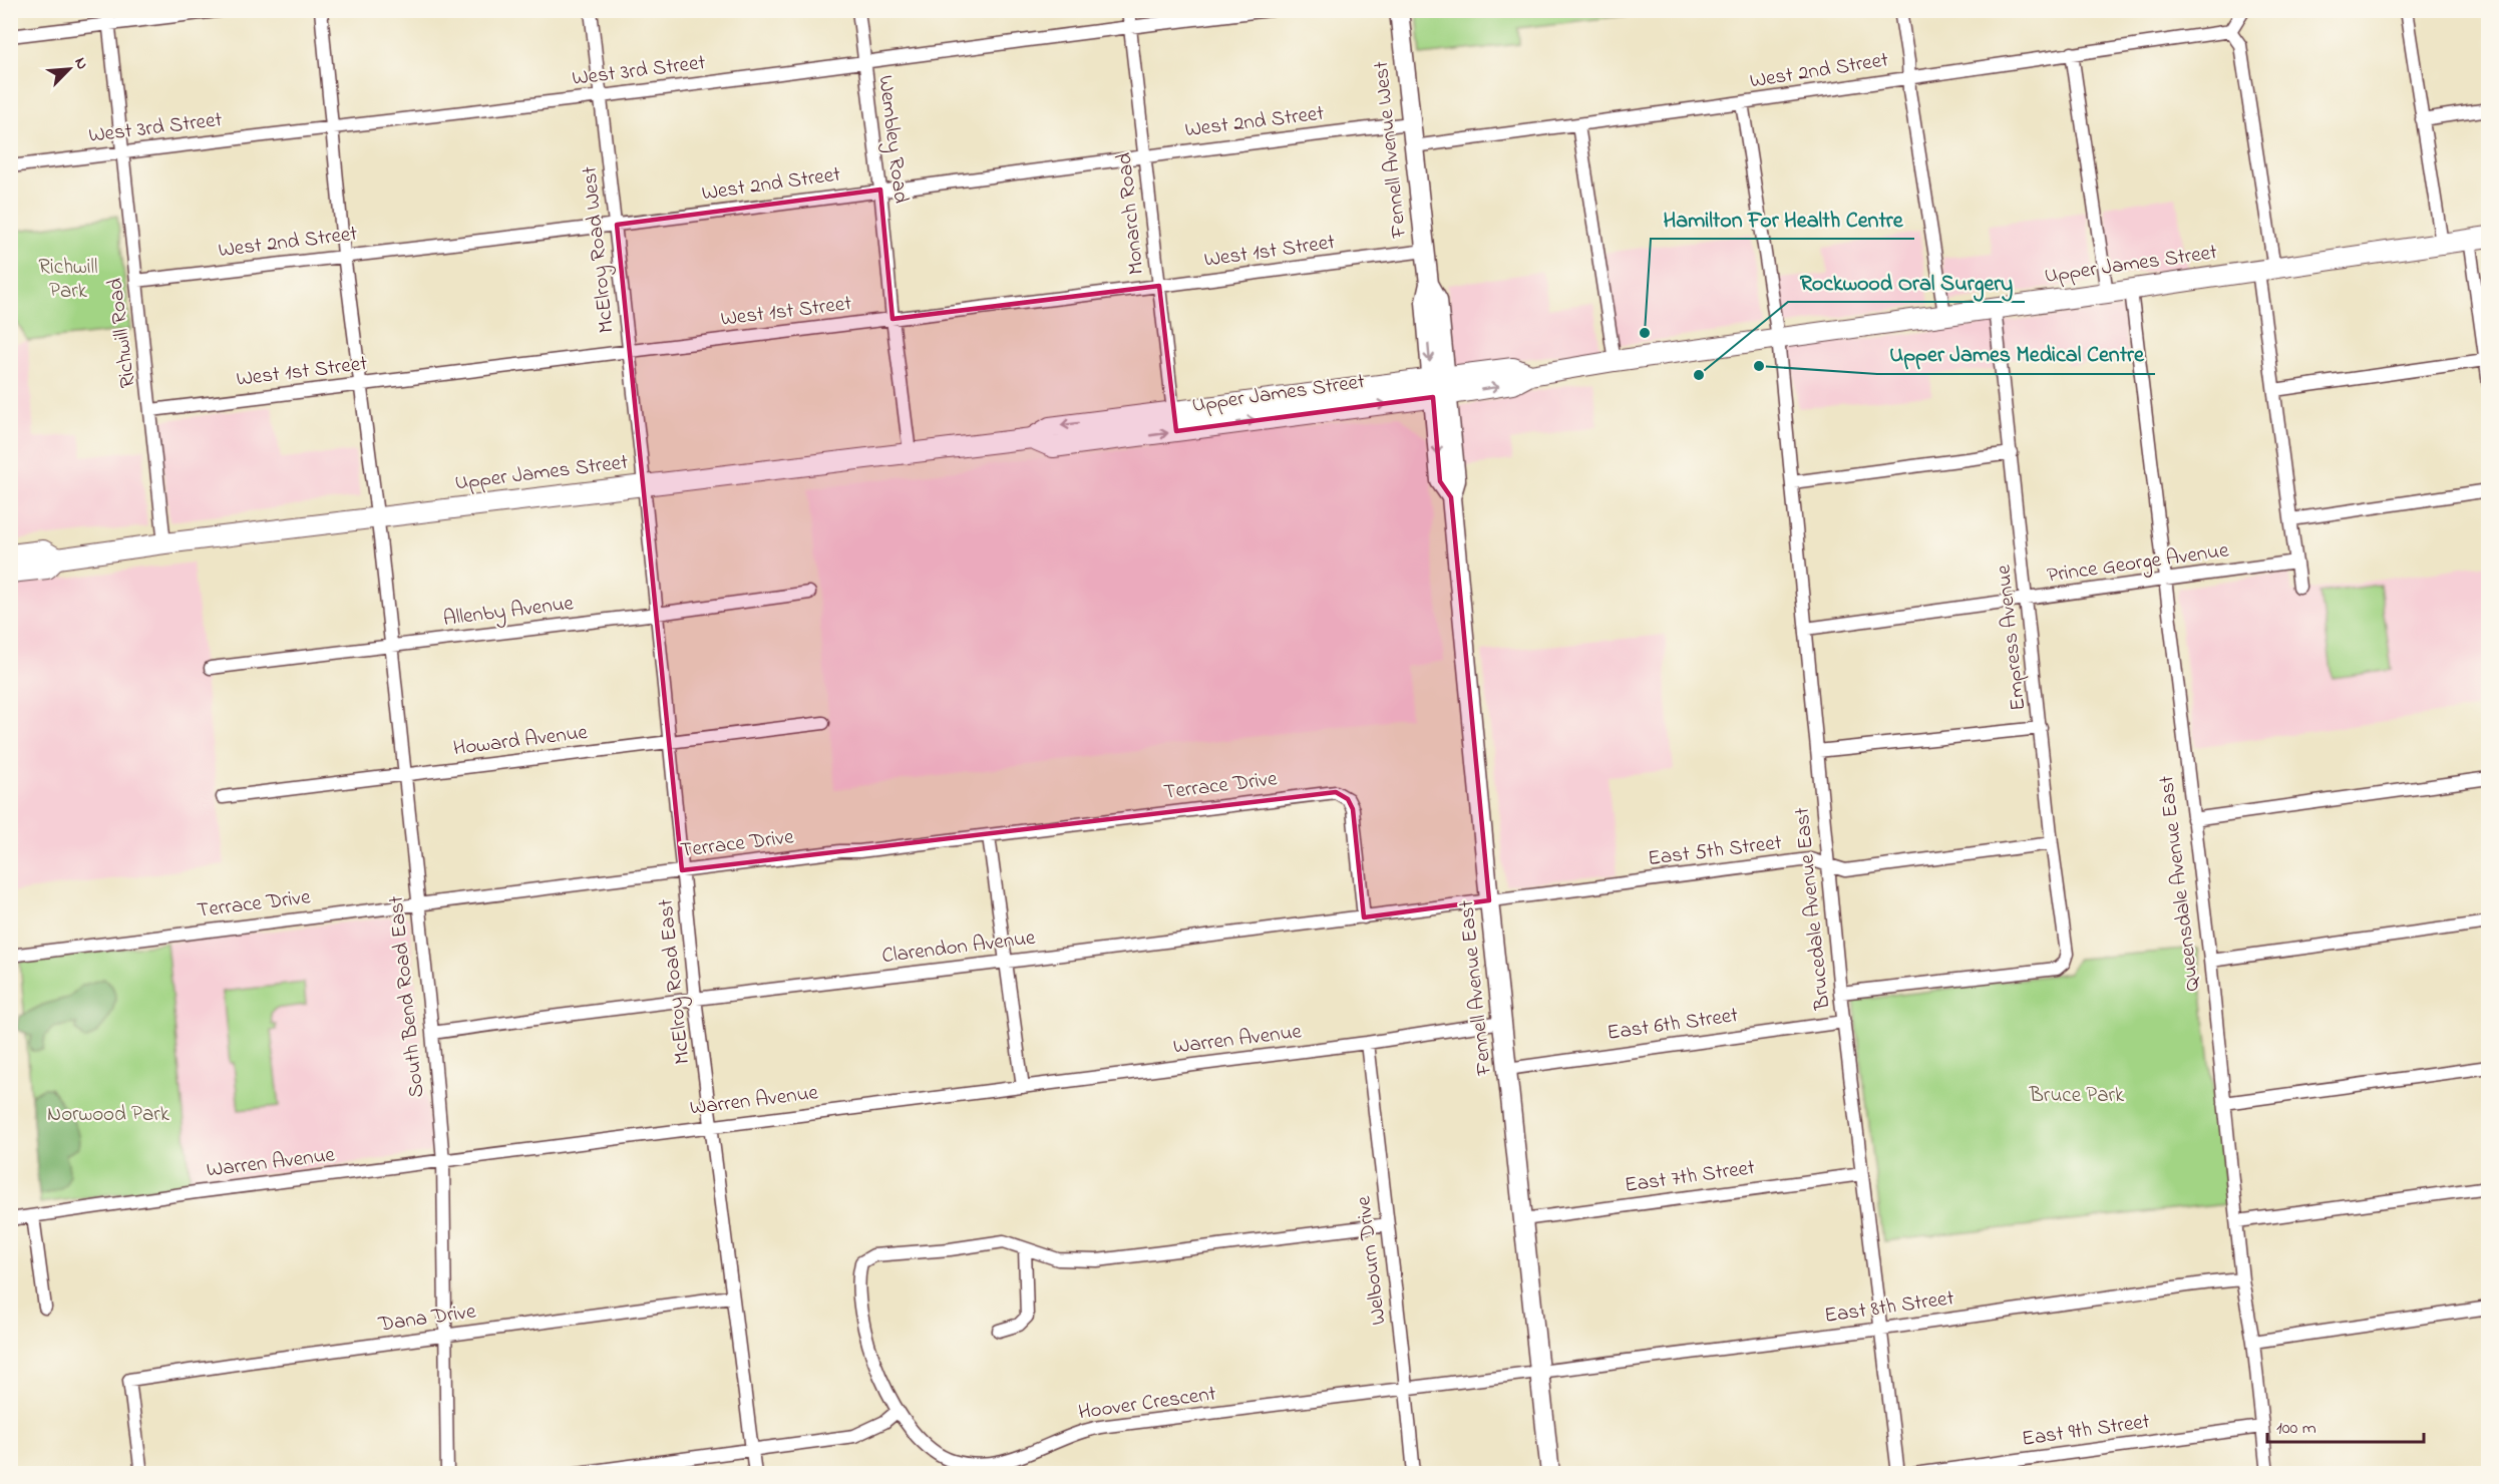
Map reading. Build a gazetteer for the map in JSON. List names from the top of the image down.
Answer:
{
  "streets": {
    "main road": ["Fennell Avenue West", "Upper James Street", "Fennell Avenue East"],
    "street": [
      "West 3rd Street",
      "West 2nd Street",
      "Wembley Road",
      "Monarch Road",
      "McElroy Road West",
      "West 1st Street",
      "Richwill Road",
      "Prince George Avenue",
      "Allenby Avenue",
      "Empress Avenue",
      "Howard Avenue",
      "Terrace Drive",
      "East 5th Street",
      "Queensdale Avenue East",
      "Brucedale Avenue East",
      "Clarendon Avenue",
      "McElroy Road East",
      "South Bend Road East",
      "East 6th Street",
      "Warren Avenue",
      "East 7th Street",
      "Welbourn Drive",
      "East 8th Street",
      "Dana Drive",
      "Hoover Crescent",
      "East 9th Street"
    ]
  },
  "crossings": [
    ["West 3rd Street", "Wembley Road"],
    ["West 3rd Street", "Monarch Road"],
    ["West 3rd Street", "McElroy Road West"],
    ["West 3rd Street", "Richwill Road"],
    ["West 3rd Street", "South Bend Road East"],
    ["West 2nd Street", "Wembley Road"],
    ["West 2nd Street", "Fennell Avenue West"],
    ["West 2nd Street", "Monarch Road"],
    ["West 2nd Street", "McElroy Road West"],
    ["West 2nd Street", "Richwill Road"],
    ["West 2nd Street", "Brucedale Avenue East"],
    ["West 2nd Street", "South Bend Road East"],
    ["Wembley Road", "West 1st Street"],
    ["Wembley Road", "Upper James Street"],
    ["Fennell Avenue West", "West 1st Street"],
    ["Fennell Avenue West", "Upper James Street"],
    ["Fennell Avenue West", "Fennell Avenue East"],
    ["Monarch Road", "West 1st Street"],
    ["Monarch Road", "Upper James Street"],
    ["McElroy Road West", "West 1st Street"],
    ["McElroy Road West", "Upper James Street"],
    ["McElroy Road West", "McElroy Road East"],
    ["West 1st Street", "Richwill Road"],
    ["West 1st Street", "South Bend Road East"],
    ["Upper James Street", "Richwill Road"],
    ["Upper James Street", "Empress Avenue"],
    ["Upper James Street", "Queensdale Avenue East"],
    ["Upper James Street", "Brucedale Avenue East"],
    ["Upper James Street", "McElroy Road East"],
    ["Upper James Street", "Fennell Avenue East"],
    ["Upper James Street", "South Bend Road East"],
    ["Prince George Avenue", "Empress Avenue"],
    ["Prince George Avenue", "Queensdale Avenue East"],
    ["Prince George Avenue", "Brucedale Avenue East"],
    ["Allenby Avenue", "McElroy Road East"],
    ["Allenby Avenue", "South Bend Road East"],
    ["Empress Avenue", "East 5th Street"],
    ["Empress Avenue", "Brucedale Avenue East"],
    ["Howard Avenue", "McElroy Road East"],
    ["Howard Avenue", "South Bend Road East"],
    ["Terrace Drive", "Clarendon Avenue"],
    ["Terrace Drive", "McElroy Road East"],
    ["Terrace Drive", "South Bend Road East"],
    ["East 5th Street", "Brucedale Avenue East"],
    ["East 5th Street", "Clarendon Avenue"],
    ["East 5th Street", "Fennell Avenue East"],
    ["Queensdale Avenue East", "East 8th Street"],
    ["Queensdale Avenue East", "East 9th Street"],
    ["Brucedale Avenue East", "East 6th Street"],
    ["Brucedale Avenue East", "East 7th Street"],
    ["Brucedale Avenue East", "East 8th Street"],
    ["Clarendon Avenue", "McElroy Road East"],
    ["Clarendon Avenue", "Fennell Avenue East"],
    ["Clarendon Avenue", "South Bend Road East"],
    ["McElroy Road East", "Warren Avenue"],
    ["McElroy Road East", "Dana Drive"],
    ["Fennell Avenue East", "East 6th Street"],
    ["Fennell Avenue East", "Warren Avenue"],
    ["Fennell Avenue East", "East 7th Street"],
    ["Fennell Avenue East", "East 8th Street"],
    ["Fennell Avenue East", "Hoover Crescent"],
    ["South Bend Road East", "Warren Avenue"],
    ["South Bend Road East", "Dana Drive"],
    ["Warren Avenue", "Welbourn Drive"],
    ["Welbourn Drive", "Hoover Crescent"],
    ["East 8th Street", "Hoover Crescent"]
  ],
  "parks": ["Richwill Park", "Bruce Park", "Norwood Park"],
  "places": ["Hamilton For Health Centre", "Upper James Medical Centre", "Rockwood Oral Surgery"],
  "scale_bar": "100 m",
  "north": "top right"
}
